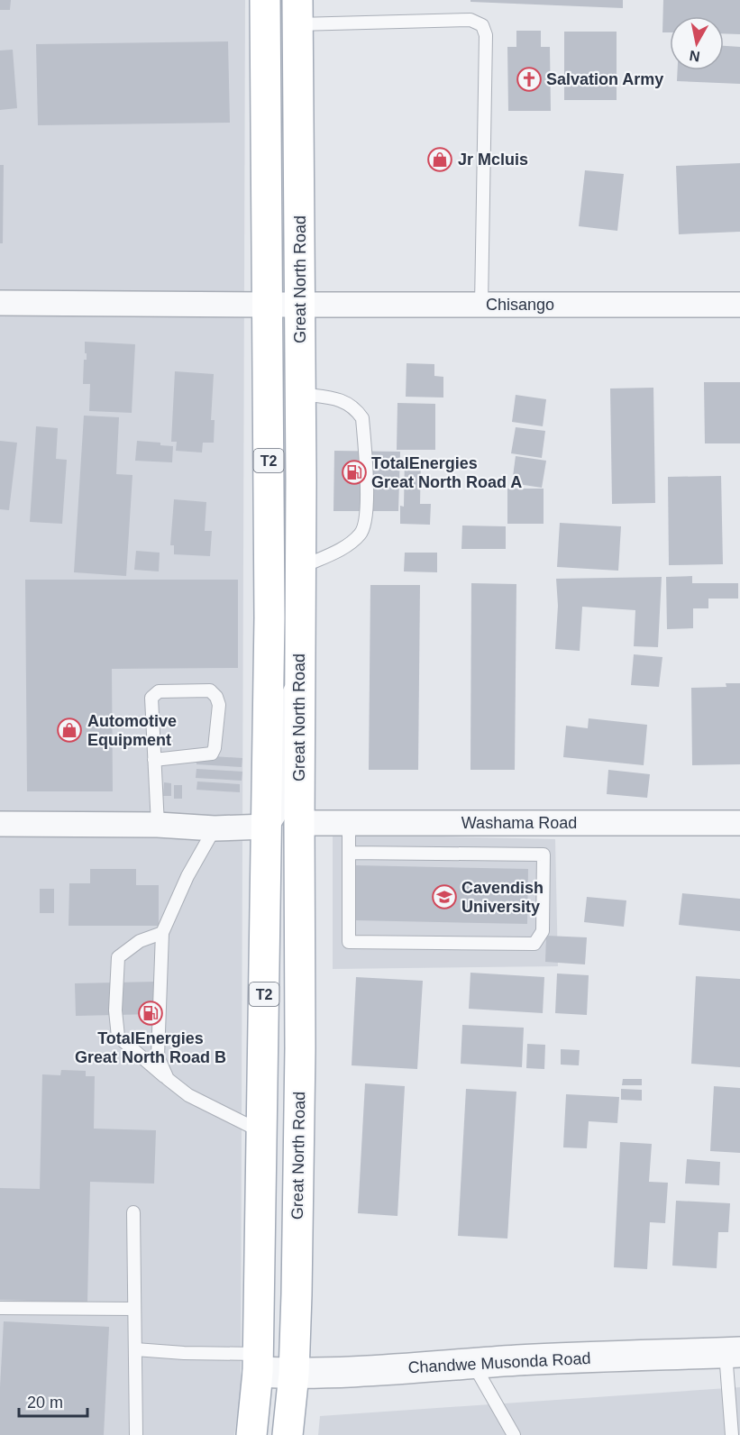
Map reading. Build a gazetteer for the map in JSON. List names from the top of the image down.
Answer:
{
  "streets": {
    "main road": ["Great North Road", "T2"],
    "street": ["Chisango", "Washama Road", "Chandwe Musonda Road"]
  },
  "crossings": [
    ["Great North Road", "Chisango"],
    ["Great North Road", "Washama Road"],
    ["Great North Road", "Chandwe Musonda Road"]
  ],
  "places": {
    "church": ["Salvation Army"],
    "shop": ["Jr Mcluis", "Automotive Equipment"],
    "fuel station": ["TotalEnergies Great North Road A", "TotalEnergies Great North Road B"],
    "school or university": ["Cavendish University"]
  },
  "scale_bar": "20 m",
  "north": "bottom"
}
